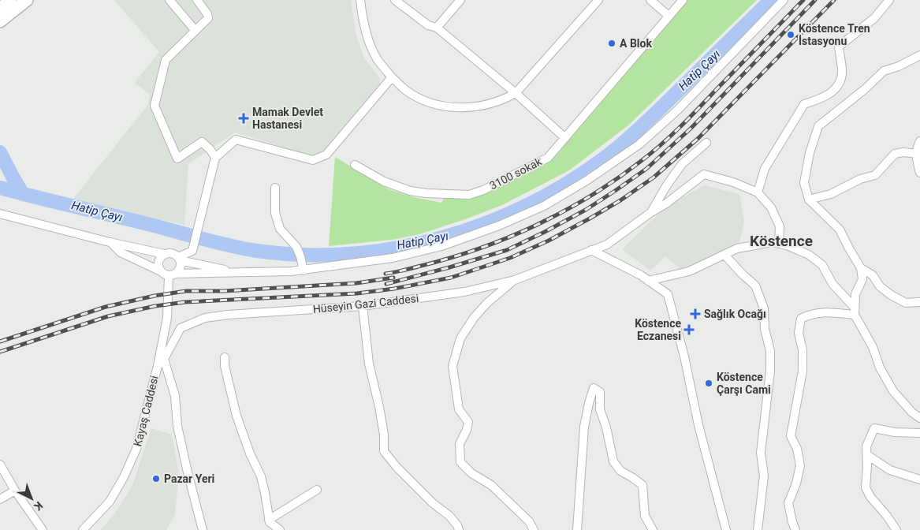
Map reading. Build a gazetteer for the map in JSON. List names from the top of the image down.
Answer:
{
  "streets": {
    "street": ["3100 sokak", "Hüseyin Gazi Caddesi", "Kayaş Caddesi"]
  },
  "crossings": [
    ["Hüseyin Gazi Caddesi", "Kayaş Caddesi"]
  ],
  "districts": ["Köstence"],
  "water": ["Hatip Çayı"],
  "places": {
    "other": [
      "Köstence Tren İstasyonu",
      "A Blok",
      "Köstence Çarşı Cami",
      "Pazar Yeri"
    ],
    "health": ["Mamak Devlet Hastanesi", "Sağlık Ocağı", "Köstence Eczanesi"]
  },
  "north": "bottom right"
}
